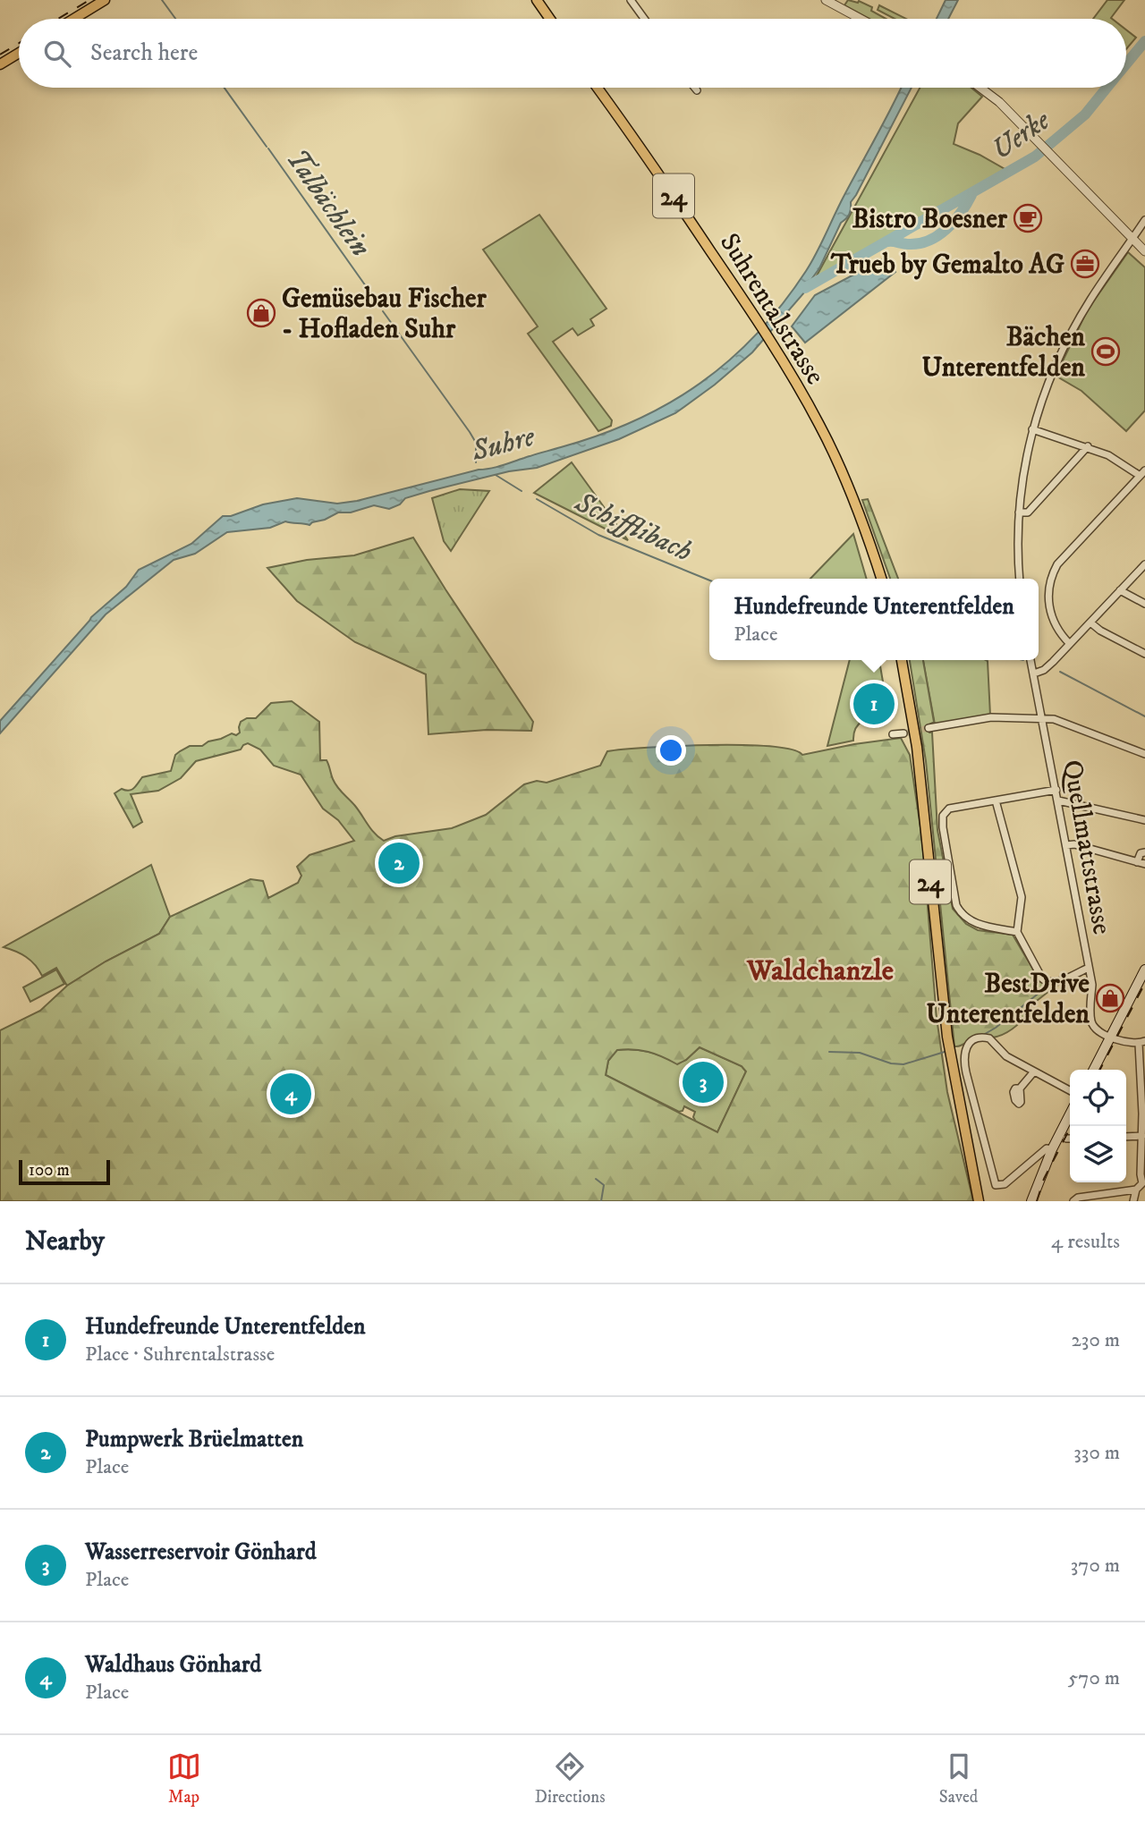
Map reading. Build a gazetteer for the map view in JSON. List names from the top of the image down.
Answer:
{
  "streets": {
    "main road": ["24", "Suhrentalstrasse"],
    "street": ["Quellmattstrasse"]
  },
  "districts": ["Waldchanzle"],
  "water": [
    "Uerke",
    "Talbächlein",
    "Suhre",
    "Schifflibach"
  ],
  "places": {
    "cafe": ["Bistro Boesner"],
    "office": ["Trueb by Gemalto AG"],
    "shop": ["Gemüsebau Fischer - Hofladen Suhr", "BestDrive Unterentfelden"],
    "sports": ["Bächen Unterentfelden"]
  },
  "scale_bar": "100 m",
  "page": {
    "search": "Search here",
    "popup": ["Hundefreunde Unterentfelden", "Place"],
    "pins": [
      "1",
      "2",
      "3",
      "4"
    ],
    "scale": "100 m",
    "heading": ["Nearby", "4 results"],
    "list": [
      {
        "mark": "1",
        "name": "Hundefreunde Unterentfelden",
        "note": "Place · Suhrentalstrasse",
        "value": "230 m"
      },
      {
        "mark": "2",
        "name": "Pumpwerk Brüelmatten",
        "note": "Place",
        "value": "330 m"
      },
      {
        "mark": "3",
        "name": "Wasserreservoir Gönhard",
        "note": "Place",
        "value": "370 m"
      },
      {
        "mark": "4",
        "name": "Waldhaus Gönhard",
        "note": "Place",
        "value": "570 m"
      }
    ],
    "nav": ["Map", "Directions", "Saved"]
  }
}
